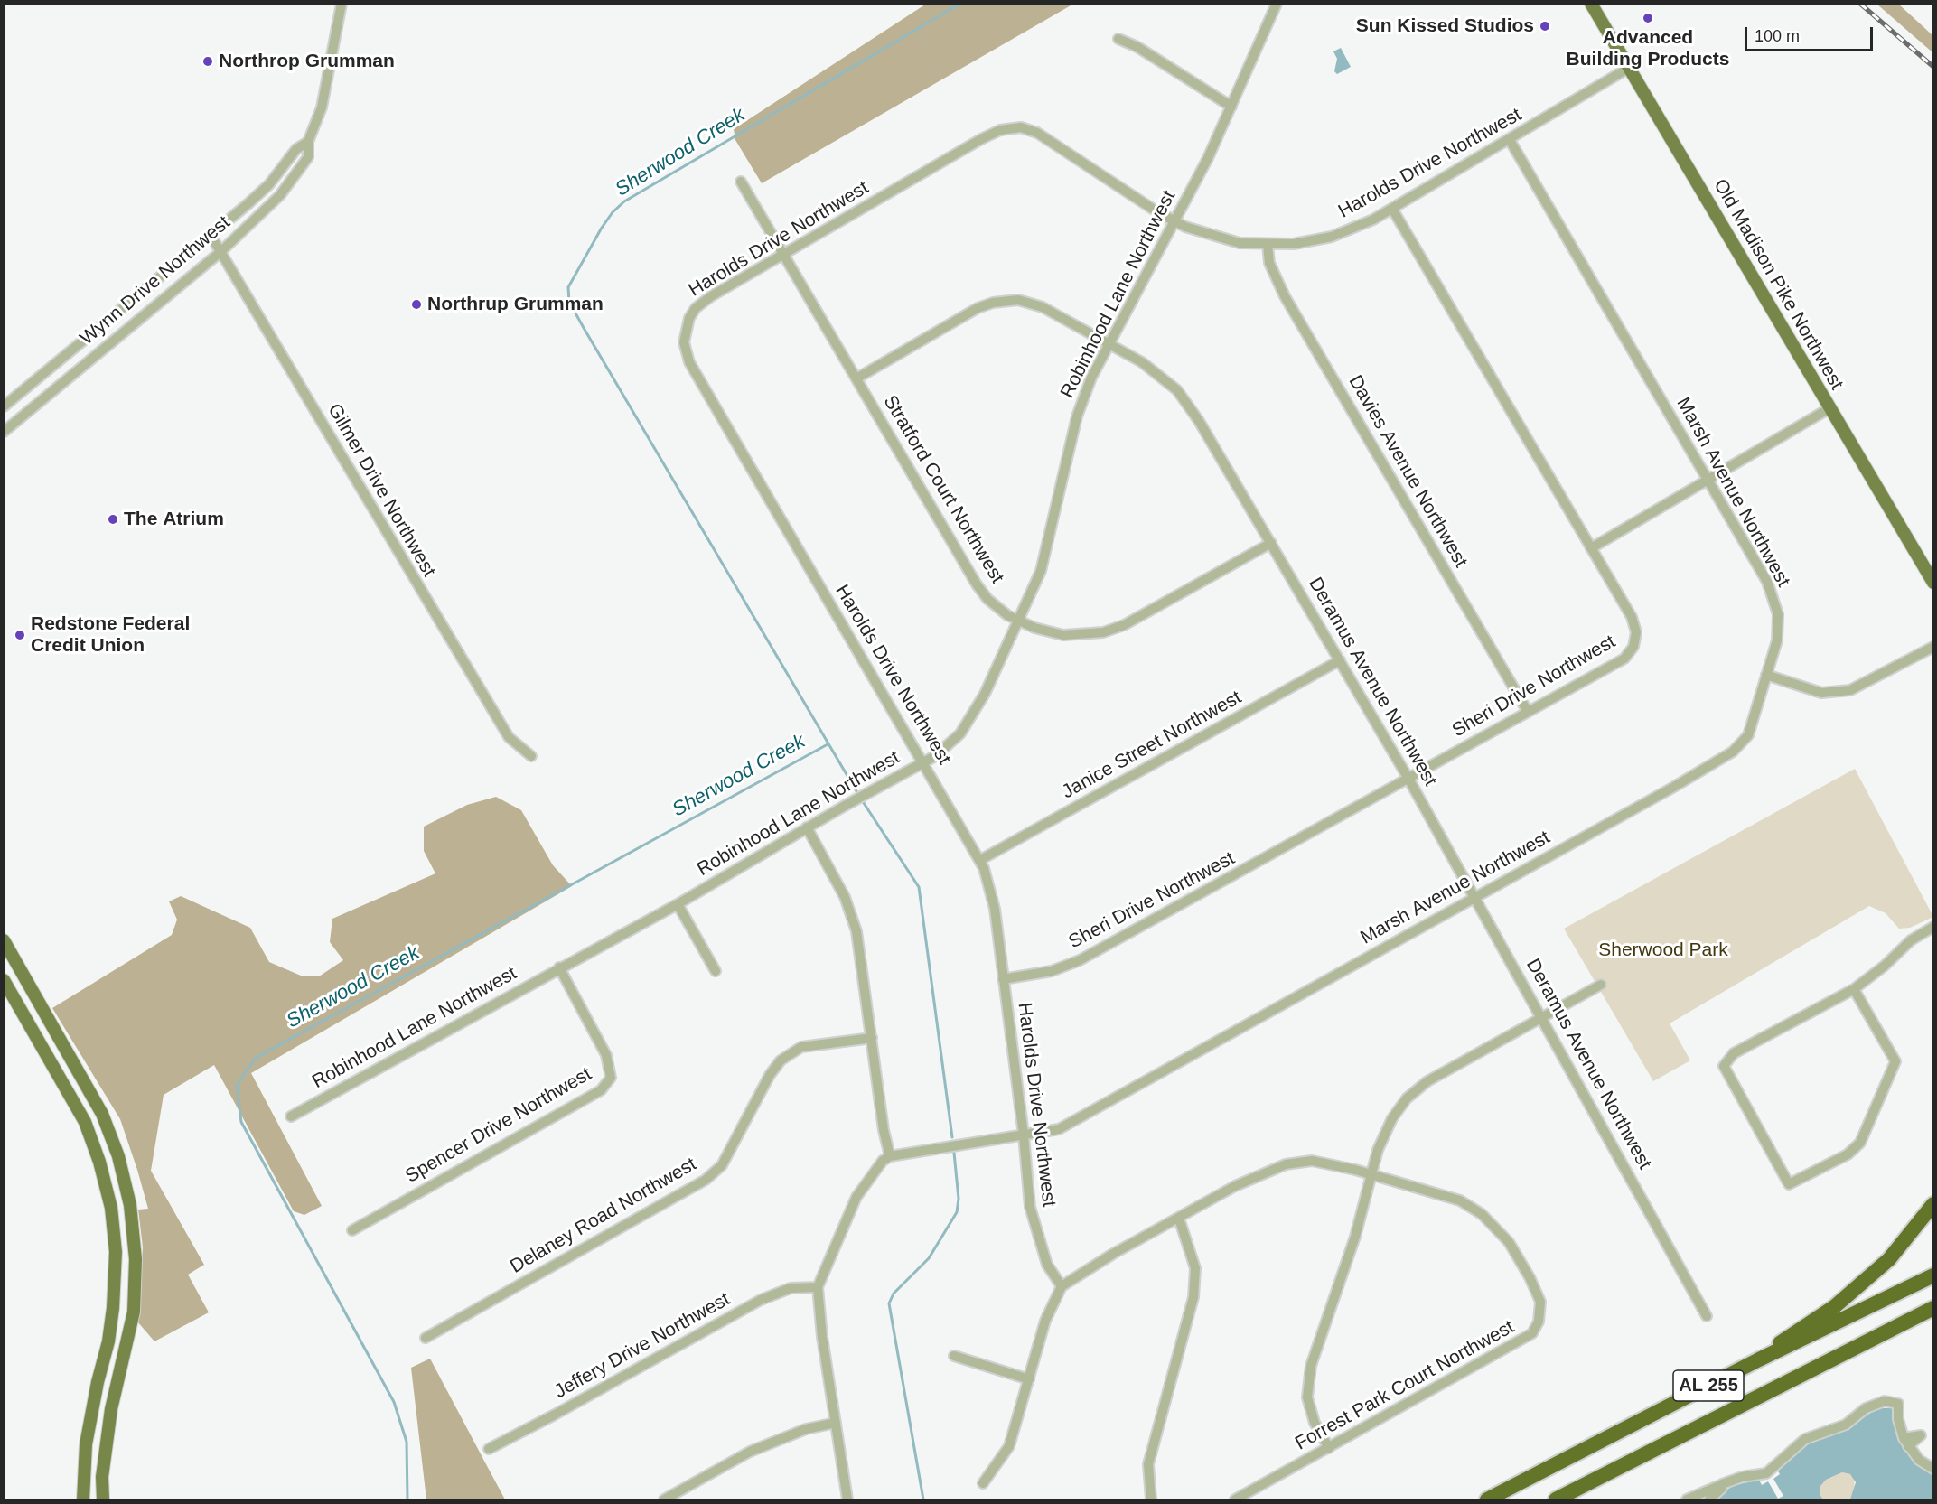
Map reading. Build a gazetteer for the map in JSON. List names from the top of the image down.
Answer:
{
  "streets": {
    "highway": ["AL 255"],
    "main road": ["Old Madison Pike Northwest"],
    "street": [
      "Harolds Drive Northwest",
      "Wynn Drive Northwest",
      "Robinhood Lane Northwest",
      "Davies Avenue Northwest",
      "Stratford Court Northwest",
      "Gilmer Drive Northwest",
      "Marsh Avenue Northwest",
      "Deramus Avenue Northwest",
      "Sheri Drive Northwest",
      "Janice Street Northwest",
      "Spencer Drive Northwest",
      "Delaney Road Northwest",
      "Jeffery Drive Northwest",
      "Forrest Park Court Northwest"
    ]
  },
  "crossings": [
    ["Harolds Drive Northwest", "Old Madison Pike Northwest"],
    ["Harolds Drive Northwest", "Robinhood Lane Northwest"],
    ["Harolds Drive Northwest", "Davies Avenue Northwest"],
    ["Harolds Drive Northwest", "Stratford Court Northwest"],
    ["Harolds Drive Northwest", "Marsh Avenue Northwest"],
    ["Harolds Drive Northwest", "Sheri Drive Northwest"],
    ["Harolds Drive Northwest", "Janice Street Northwest"],
    ["Harolds Drive Northwest", "Forrest Park Court Northwest"],
    ["Wynn Drive Northwest", "Gilmer Drive Northwest"],
    ["Robinhood Lane Northwest", "Stratford Court Northwest"],
    ["Robinhood Lane Northwest", "Deramus Avenue Northwest"],
    ["Robinhood Lane Northwest", "Spencer Drive Northwest"],
    ["Davies Avenue Northwest", "Sheri Drive Northwest"],
    ["Stratford Court Northwest", "Deramus Avenue Northwest"],
    ["Marsh Avenue Northwest", "Deramus Avenue Northwest"],
    ["Deramus Avenue Northwest", "Sheri Drive Northwest"],
    ["Deramus Avenue Northwest", "Janice Street Northwest"]
  ],
  "water": ["Sherwood Creek"],
  "parks": ["Sherwood Park"],
  "places": [
    "Advanced Building Products",
    "Sun Kissed Studios",
    "Northrop Grumman",
    "Northrup Grumman",
    "The Atrium",
    "Redstone Federal Credit Union"
  ],
  "scale_bar": "100 m"
}
